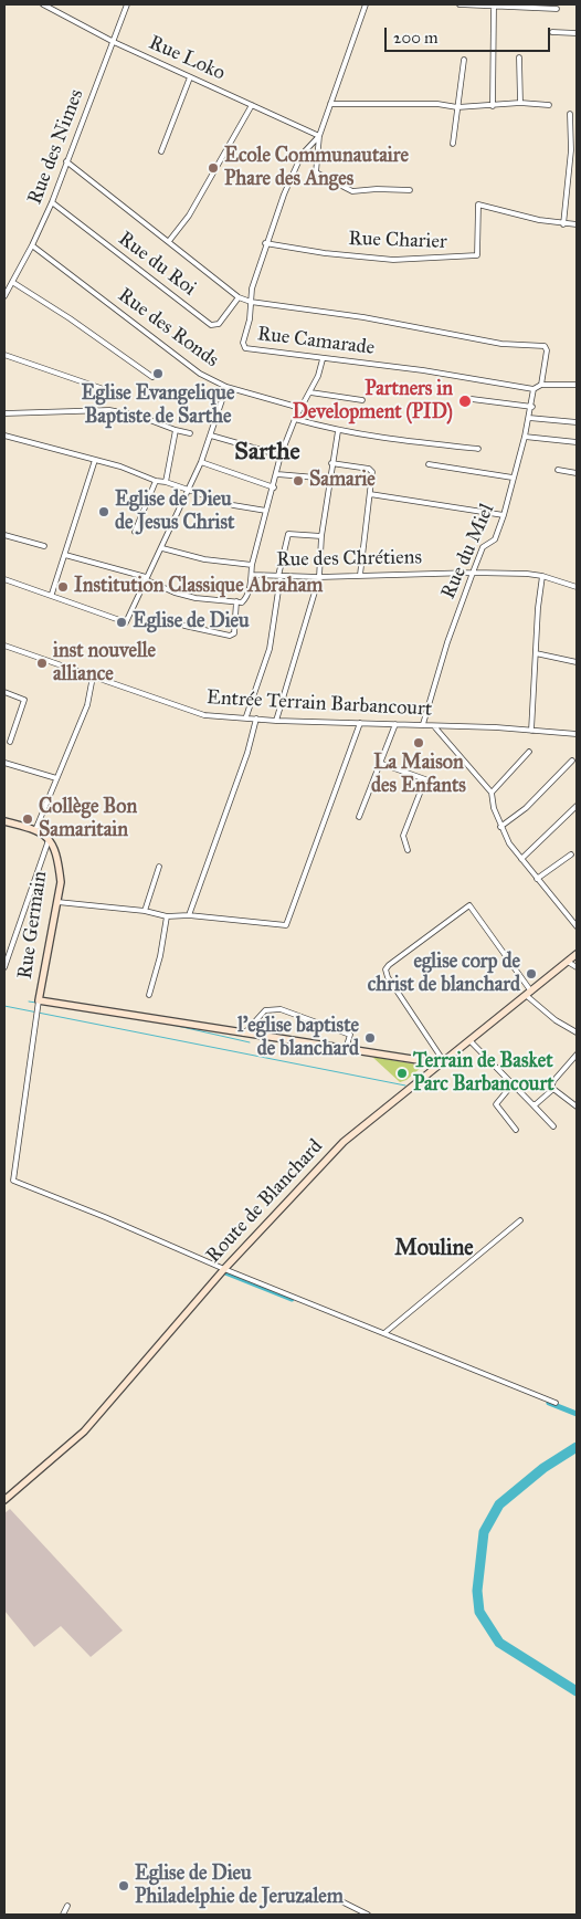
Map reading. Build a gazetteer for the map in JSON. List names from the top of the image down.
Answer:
{
  "streets": {
    "street": [
      "Rue Loko",
      "Rue des Nimes",
      "Rue Charier",
      "Rue du Roi",
      "Rue des Ronds",
      "Rue Camarade",
      "Rue du Miel",
      "Rue des Chrétiens",
      "Entrée Terrain Barbancourt",
      "Rue Germain",
      "Route de Blanchard"
    ]
  },
  "crossings": [
    ["Rue Loko", "Rue des Nimes"],
    ["Rue Loko", "Rue Camarade"],
    ["Rue des Nimes", "Rue du Roi"],
    ["Rue des Nimes", "Rue des Ronds"],
    ["Rue Charier", "Rue Camarade"],
    ["Rue Camarade", "Rue du Miel"],
    ["Rue du Miel", "Rue des Chrétiens"],
    ["Rue du Miel", "Entrée Terrain Barbancourt"]
  ],
  "districts": ["Sarthe", "Mouline"],
  "places": [
    "Ecole Communautaire Phare des Anges",
    "Eglise Evangelique Baptiste de Sarthe",
    "Partners in Development (PID)",
    "Samarie",
    "Eglise de Dieu de Jesus Christ",
    "Institution Classique Abraham",
    "Eglise de Dieu",
    "inst nouvelle alliance",
    "La Maison des Enfants",
    "Collège Bon Samaritain",
    "eglise corp de christ de blanchard",
    "l'eglise baptiste de blanchard",
    "Terrain de Basket Parc Barbancourt",
    "Eglise de Dieu Philadelphie de Jeruzalem"
  ],
  "scale_bar": "200 m"
}
